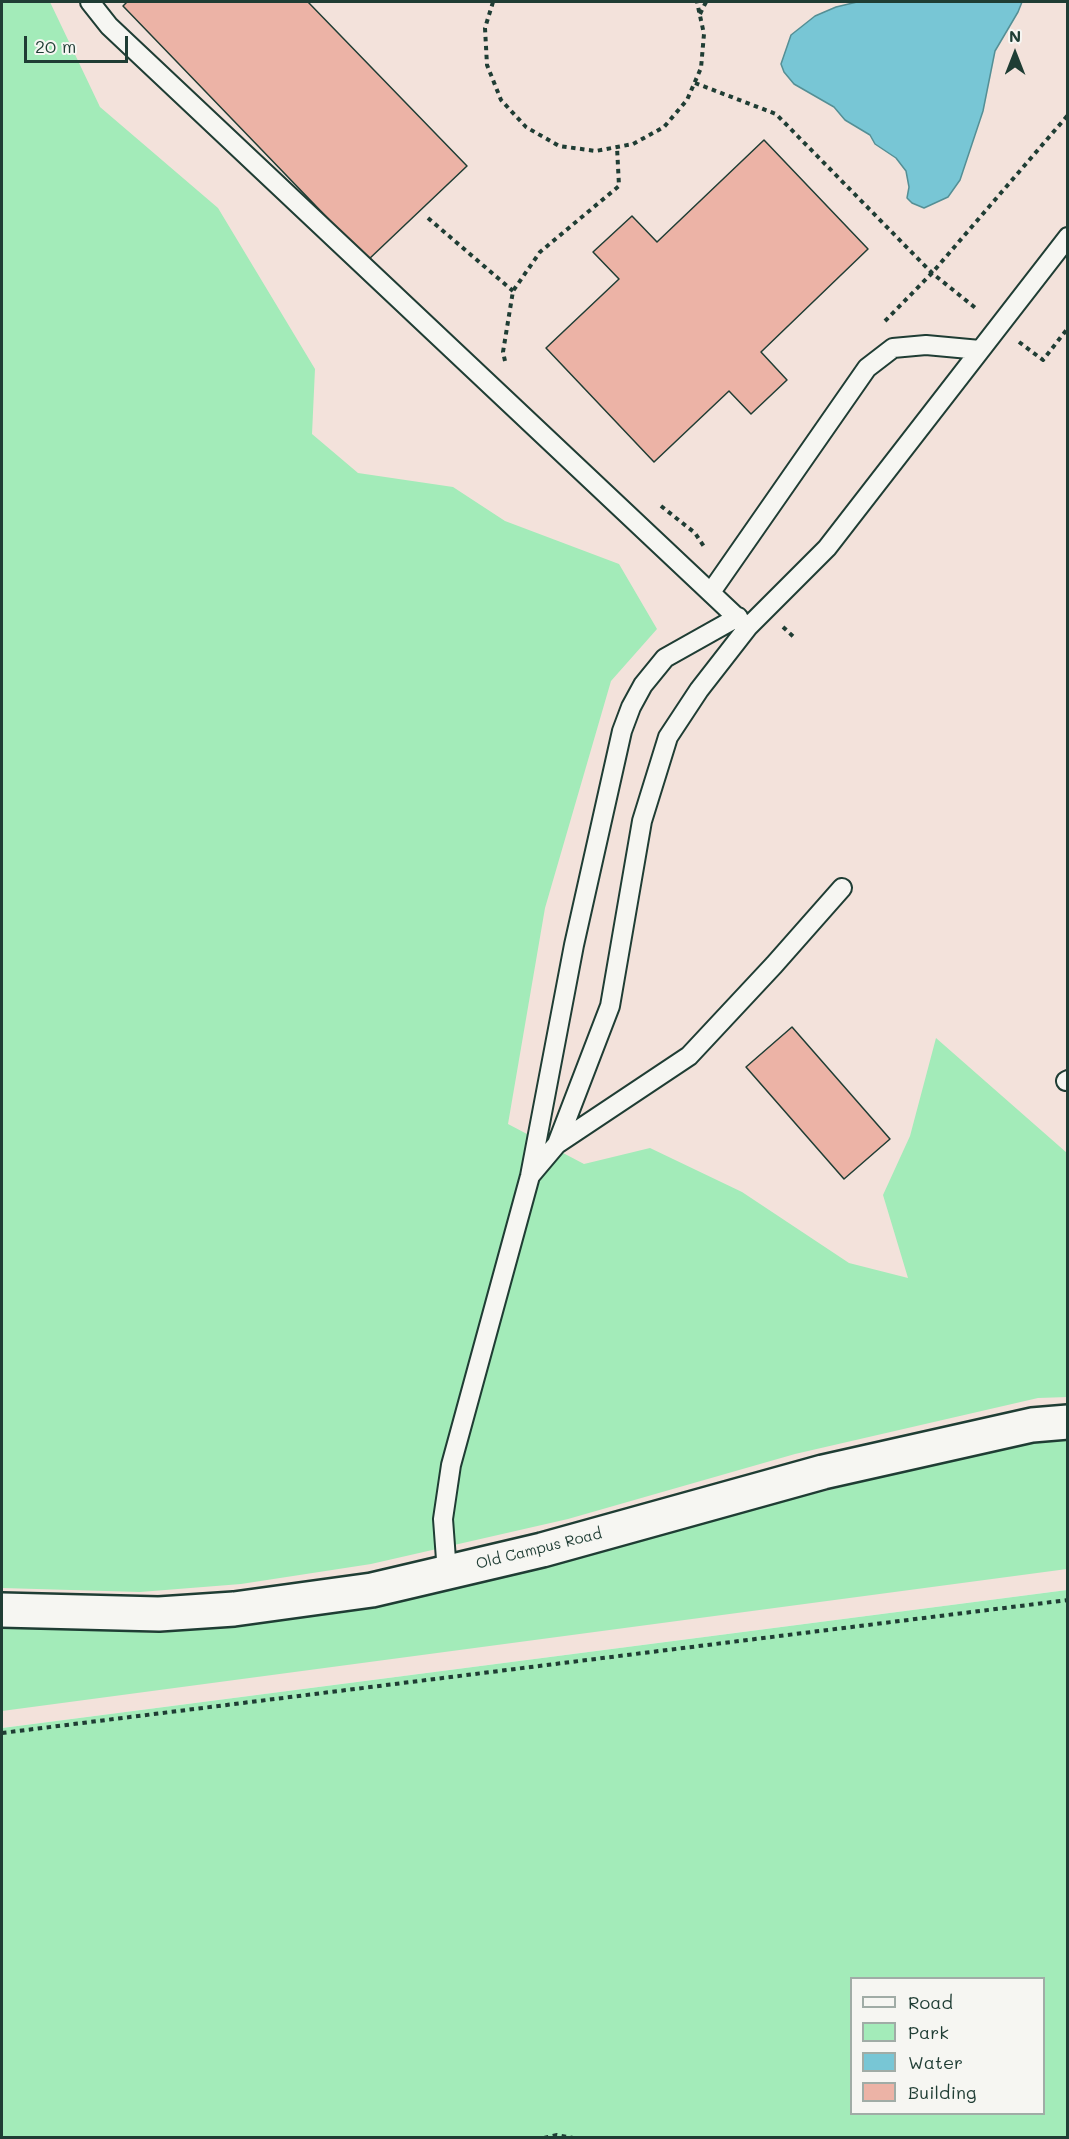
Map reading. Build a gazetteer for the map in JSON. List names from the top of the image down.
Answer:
{
  "streets": {
    "street": ["Old Campus Road"]
  },
  "legend": [
    "Road",
    "Park",
    "Water",
    "Building"
  ],
  "scale_bar": "20 m",
  "north": "top"
}
